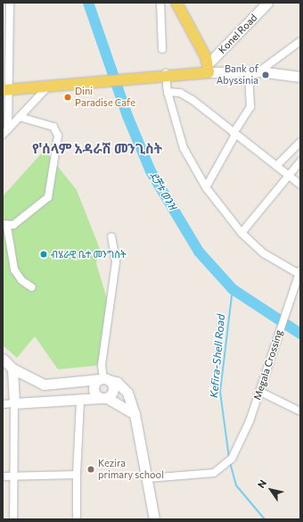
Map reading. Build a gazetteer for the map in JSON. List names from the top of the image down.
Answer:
{
  "streets": {
    "main road": ["Konel Road"],
    "street": ["Megala Crossing"]
  },
  "districts": ["የ'ሰላም አዳራሽ መንጊስት"],
  "water": ["ደቻቱ ወንዝ", "Kefira-Shell Road"],
  "places": [
    "Bank of Abyssinia",
    "Dini Paradise Cafe",
    "ብሄራዊ ቤተ መንግስት",
    "Kezira primary school"
  ],
  "north": "top left"
}
